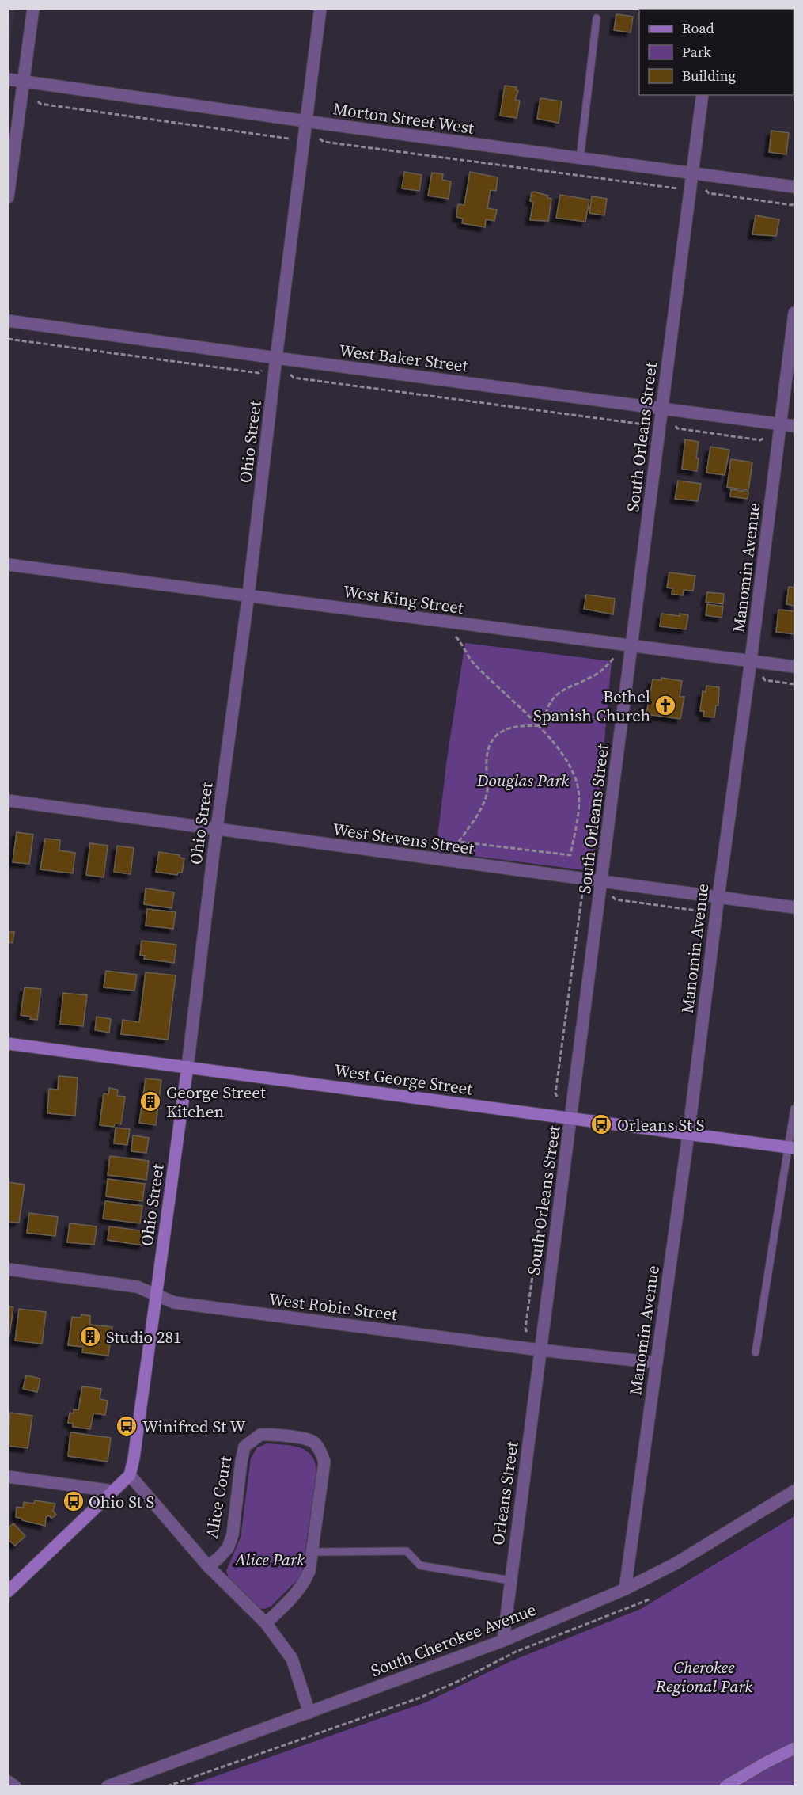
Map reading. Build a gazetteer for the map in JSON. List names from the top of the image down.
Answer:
{
  "streets": {
    "street": [
      "Morton Street West",
      "West Baker Street",
      "South Orleans Street",
      "Ohio Street",
      "Manomin Avenue",
      "West King Street",
      "West Stevens Street",
      "West George Street",
      "West Robie Street",
      "Orleans Street",
      "Alice Court",
      "South Cherokee Avenue"
    ]
  },
  "crossings": [
    ["Morton Street West", "South Orleans Street"],
    ["Morton Street West", "Ohio Street"],
    ["West Baker Street", "South Orleans Street"],
    ["West Baker Street", "Ohio Street"],
    ["West Baker Street", "Manomin Avenue"],
    ["South Orleans Street", "West King Street"],
    ["South Orleans Street", "West Stevens Street"],
    ["South Orleans Street", "West George Street"],
    ["South Orleans Street", "West Robie Street"],
    ["South Orleans Street", "Orleans Street"],
    ["Ohio Street", "West King Street"],
    ["Ohio Street", "West Stevens Street"],
    ["Ohio Street", "West George Street"],
    ["Ohio Street", "West Robie Street"],
    ["Manomin Avenue", "West King Street"],
    ["Manomin Avenue", "West Stevens Street"],
    ["Manomin Avenue", "West George Street"],
    ["Manomin Avenue", "West Robie Street"],
    ["Manomin Avenue", "South Cherokee Avenue"],
    ["West Robie Street", "Orleans Street"],
    ["Orleans Street", "South Cherokee Avenue"]
  ],
  "parks": ["Douglas Park", "Alice Park", "Cherokee Regional Park"],
  "places": {
    "church": ["Bethel Spanish Church"],
    "building": ["George Street Kitchen", "Studio 281"],
    "bus stop": ["Orleans St S", "Winifred St W", "Ohio St S"]
  },
  "legend": ["Road", "Park", "Building"]
}
